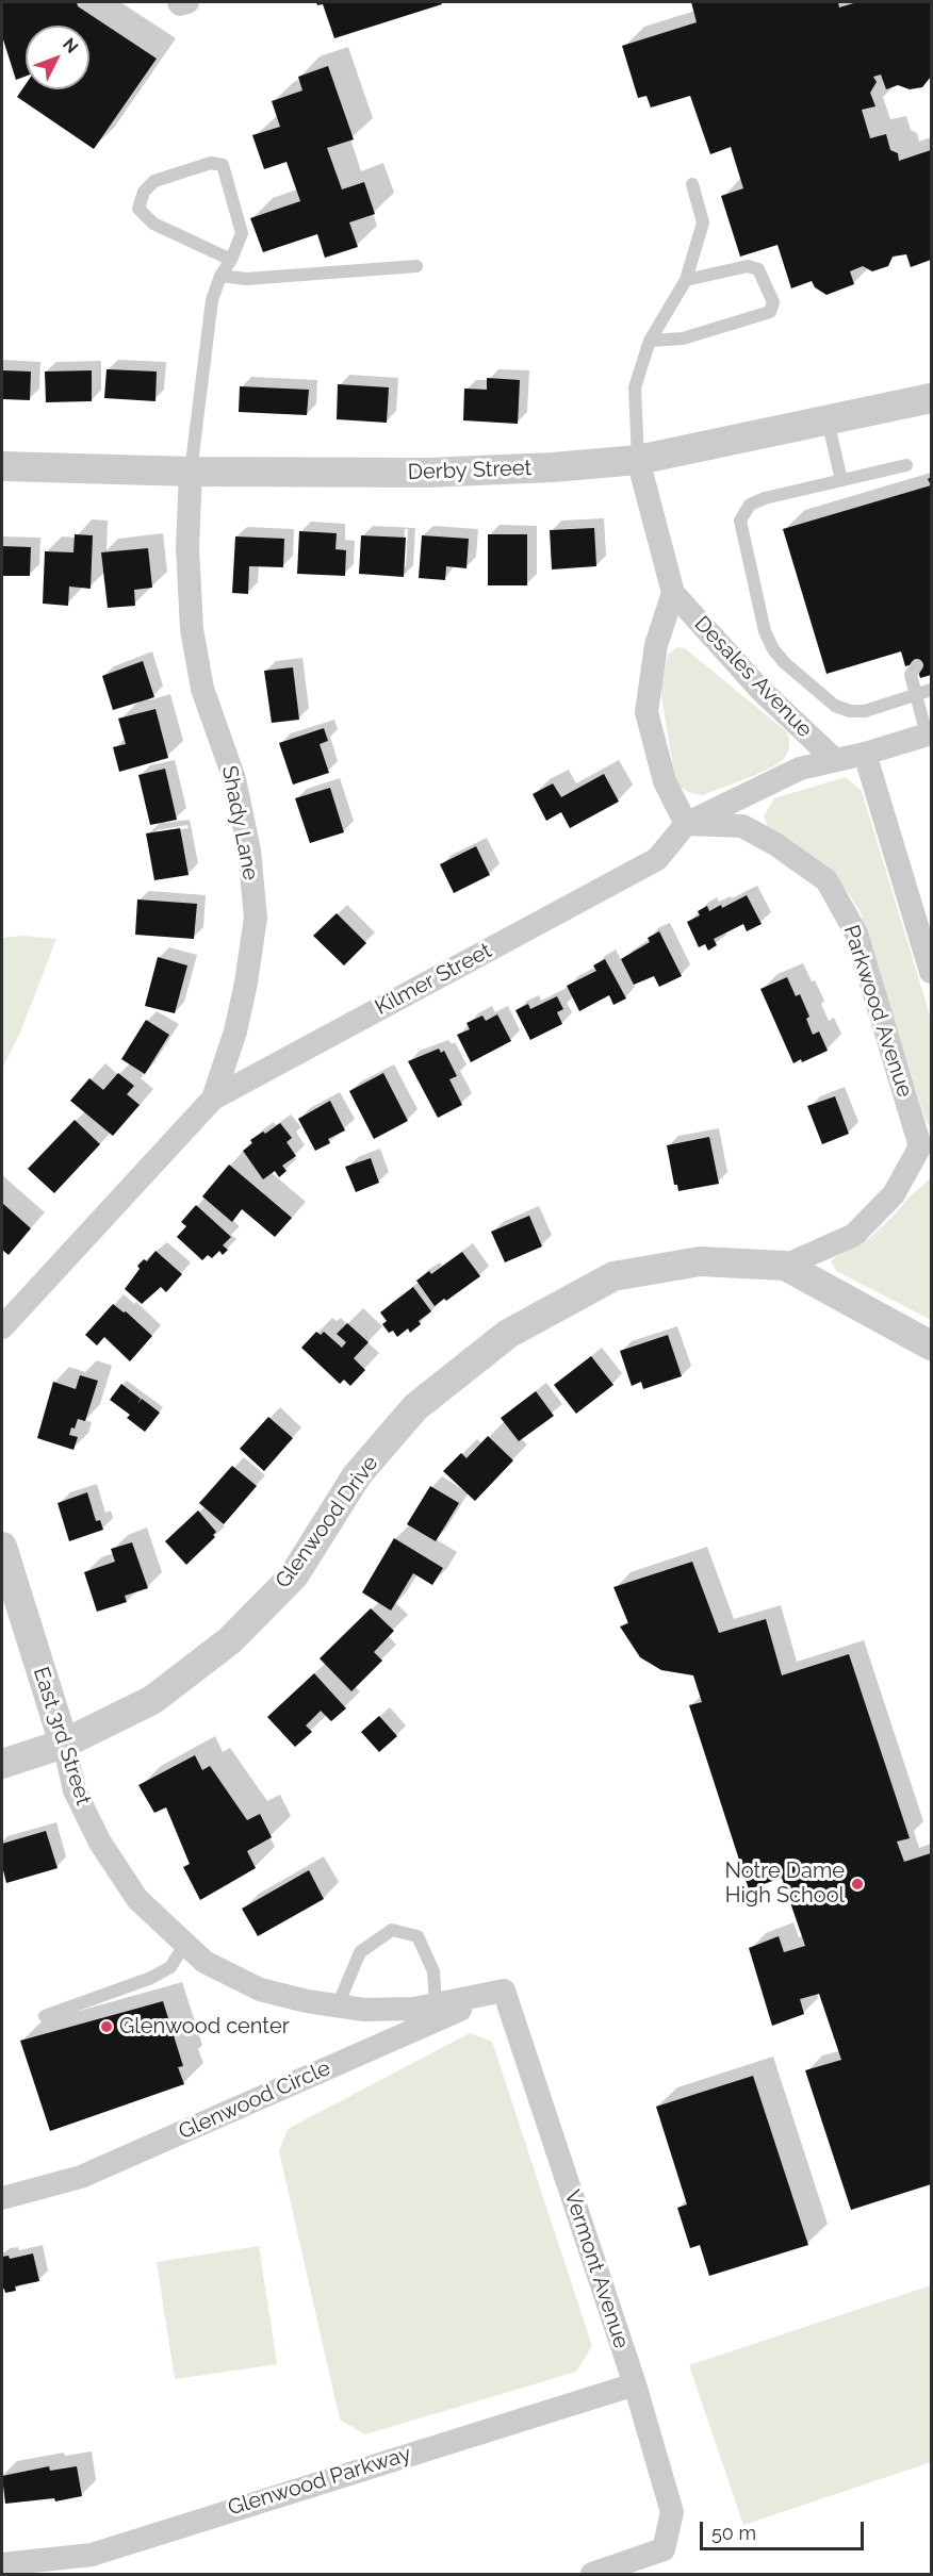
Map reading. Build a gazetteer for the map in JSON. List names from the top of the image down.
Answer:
{
  "streets": {
    "street": [
      "Derby Street",
      "Desales Avenue",
      "Shady Lane",
      "Kilmer Street",
      "Parkwood Avenue",
      "Glenwood Drive",
      "East 3rd Street",
      "Glenwood Circle",
      "Vermont Avenue",
      "Glenwood Parkway"
    ]
  },
  "crossings": [
    ["Derby Street", "Shady Lane"],
    ["Desales Avenue", "Kilmer Street"],
    ["Shady Lane", "Kilmer Street"],
    ["Kilmer Street", "Parkwood Avenue"],
    ["Glenwood Drive", "East 3rd Street"],
    ["East 3rd Street", "Glenwood Circle"],
    ["East 3rd Street", "Vermont Avenue"],
    ["Glenwood Circle", "Vermont Avenue"],
    ["Vermont Avenue", "Glenwood Parkway"]
  ],
  "places": ["Notre Dame High School", "Glenwood center"],
  "scale_bar": "50 m",
  "north": "top right"
}
